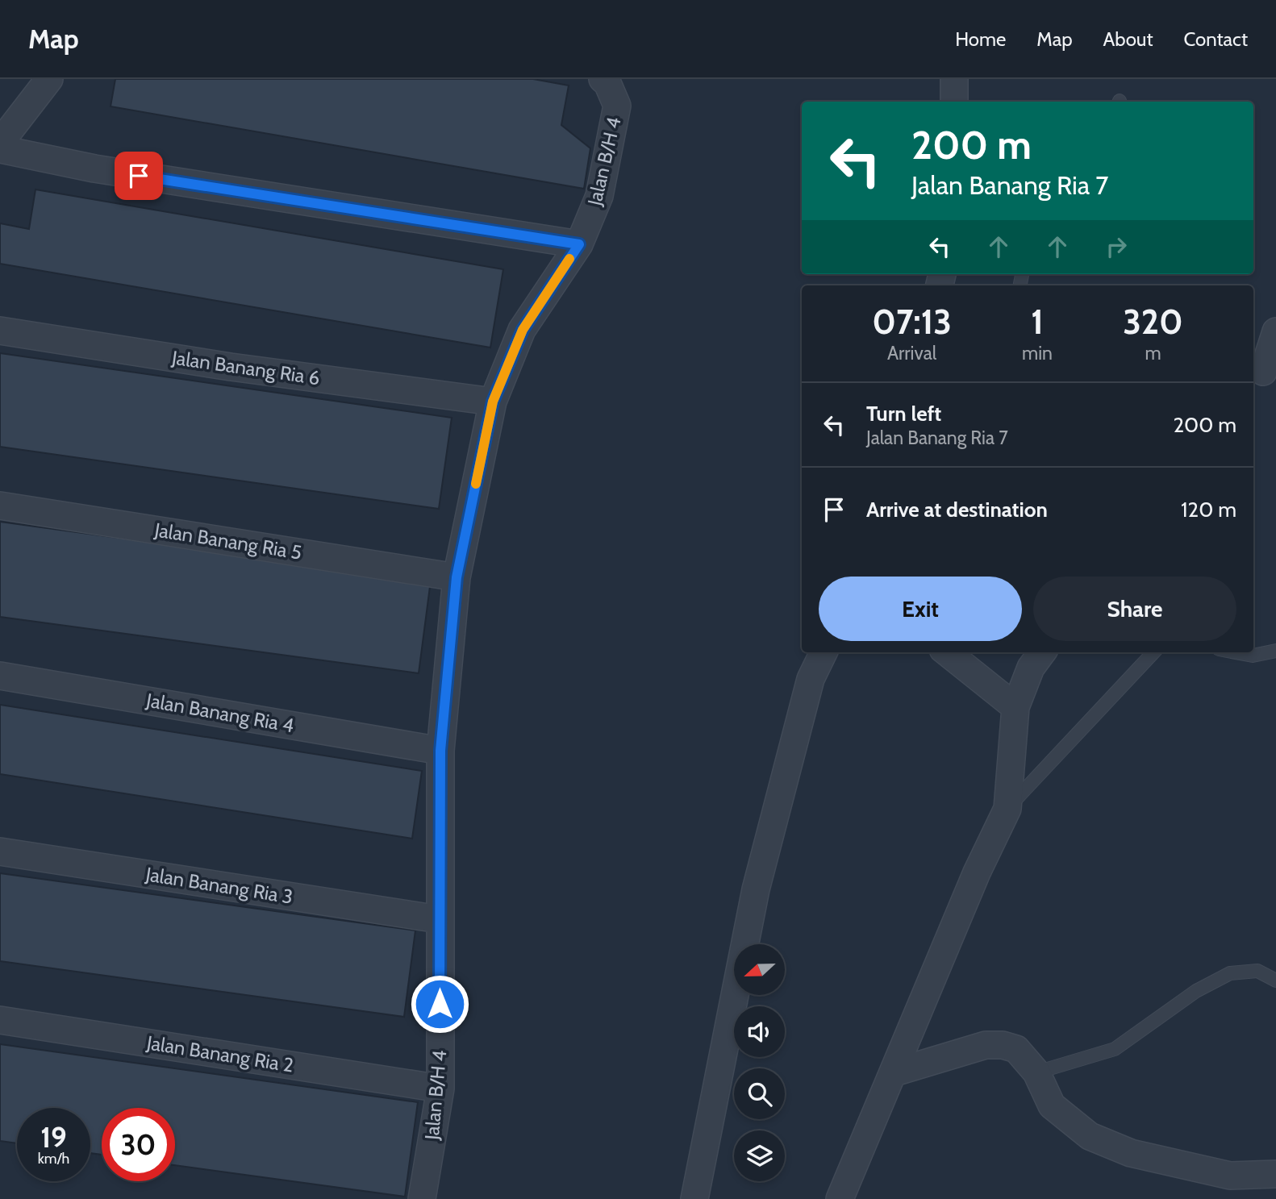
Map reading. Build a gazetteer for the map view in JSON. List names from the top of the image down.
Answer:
{
  "streets": {
    "street": [
      "Jalan B/H 4",
      "Jalan Banang Ria 6",
      "Jalan Banang Ria 5",
      "Jalan Banang Ria 4",
      "Jalan Banang Ria 3",
      "Jalan Banang Ria 2"
    ]
  },
  "crossings": [
    ["Jalan B/H 4", "Jalan Banang Ria 6"],
    ["Jalan B/H 4", "Jalan Banang Ria 5"],
    ["Jalan B/H 4", "Jalan Banang Ria 4"],
    ["Jalan B/H 4", "Jalan Banang Ria 3"],
    ["Jalan B/H 4", "Jalan Banang Ria 2"]
  ],
  "north": "left",
  "page": {
    "header": "Map",
    "nav": [
      "Home",
      "Map",
      "About",
      "Contact"
    ],
    "turn": ["200 m", "Jalan Banang Ria 7"],
    "eta": [
      "07:13",
      "Arrival",
      "1",
      "min",
      "320",
      "m"
    ],
    "list": [
      {
        "name": "Turn left",
        "note": "Jalan Banang Ria 7",
        "value": "200 m"
      },
      {
        "name": "Arrive at destination",
        "value": "120 m"
      }
    ],
    "buttons": ["Exit", "Share"],
    "speed": "19 km/h",
    "limit": "30"
  }
}
